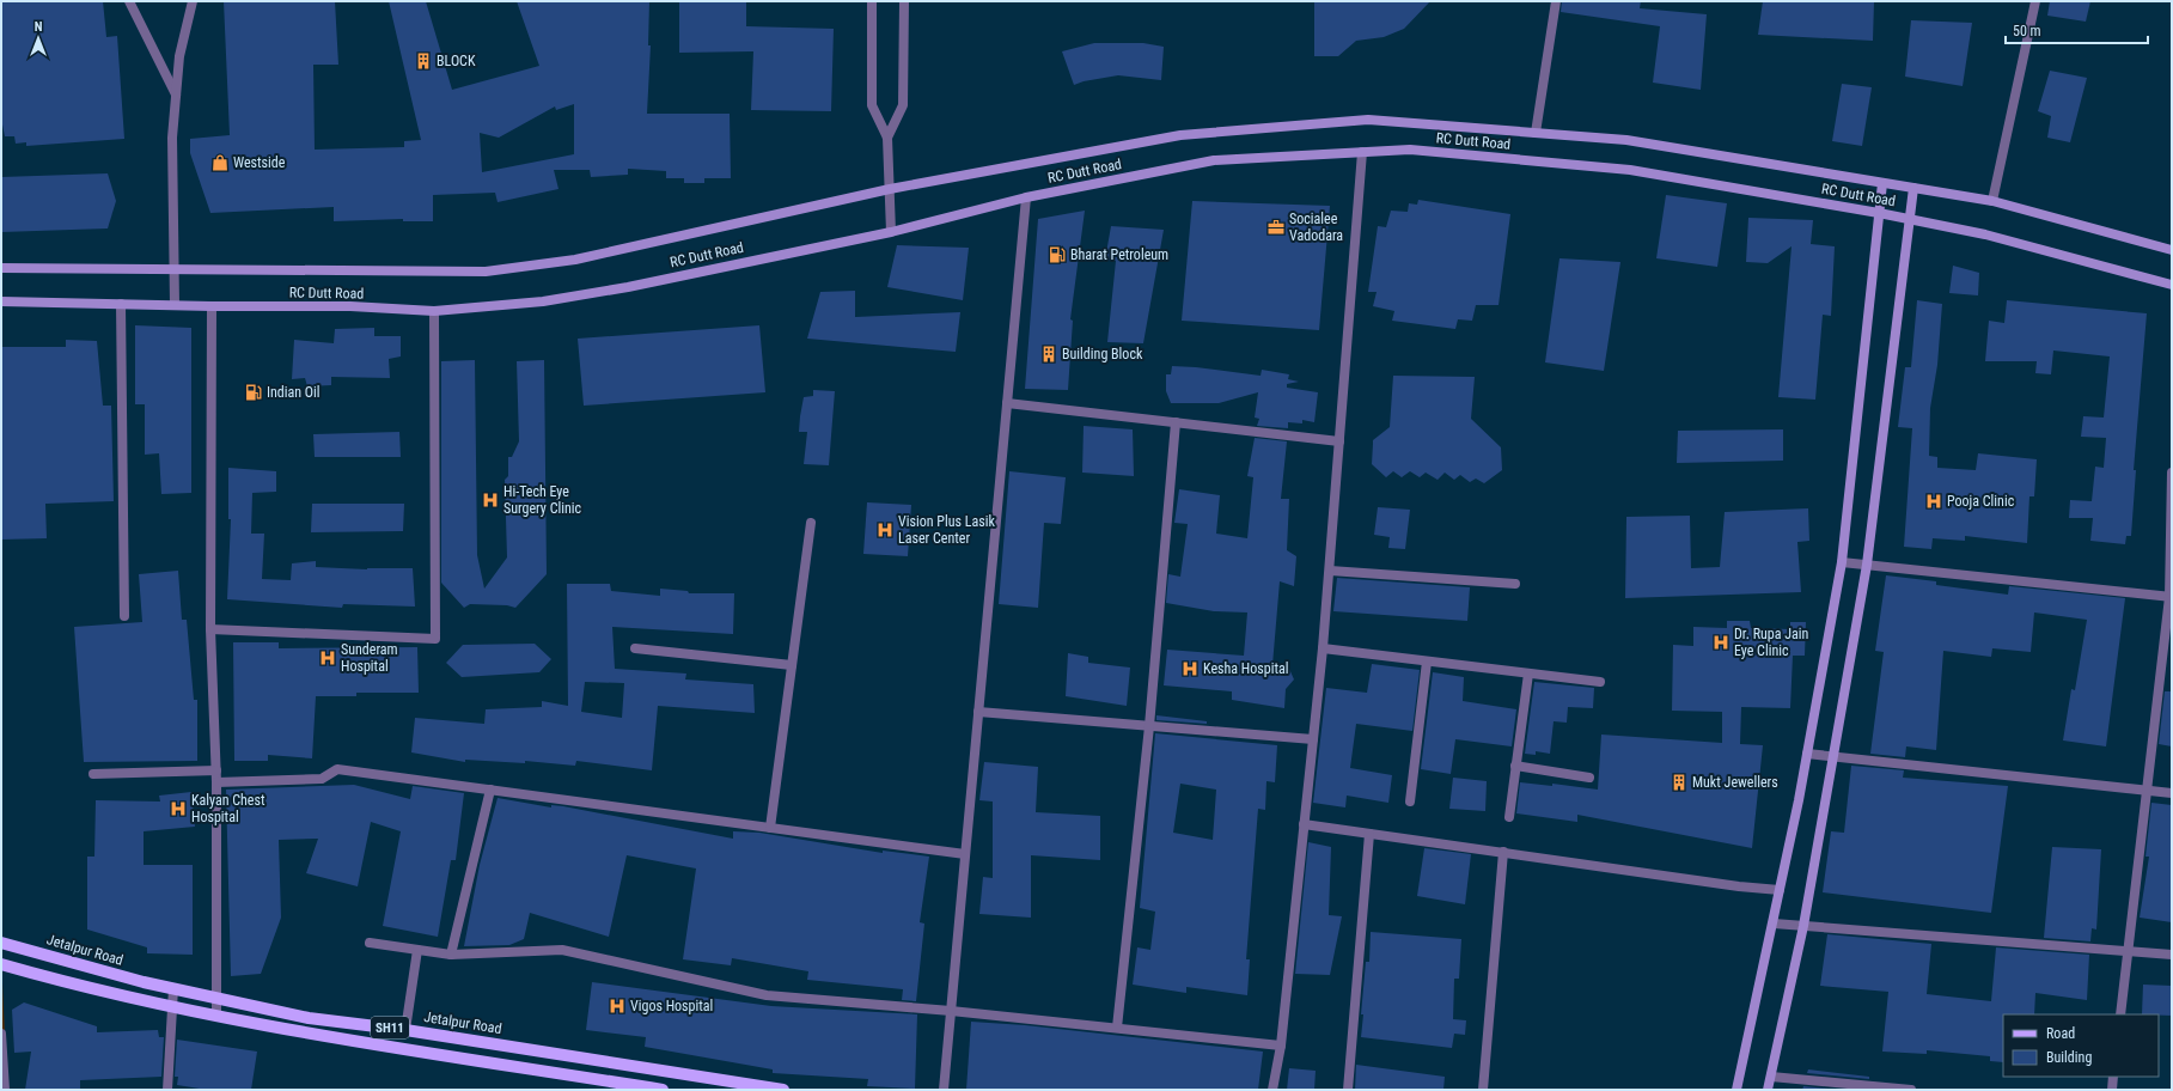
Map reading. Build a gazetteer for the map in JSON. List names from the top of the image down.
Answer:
{
  "streets": {
    "main road": ["RC Dutt Road", "Jetalpur Road", "SH11"]
  },
  "crossings": [
    ["Jetalpur Road", "SH11"]
  ],
  "places": {
    "building": ["BLOCK", "Building Block", "Mukt Jewellers"],
    "shop": ["Westside"],
    "office": ["Socialee Vadodara"],
    "fuel station": ["Bharat Petroleum", "Indian Oil"],
    "hospital": [
      "Hi-Tech Eye Surgery Clinic",
      "Pooja Clinic",
      "Vision Plus Lasik Laser Center",
      "Dr. Rupa Jain Eye Clinic",
      "Sunderam Hospital",
      "Kesha Hospital",
      "Kalyan Chest Hospital",
      "Vigos Hospital"
    ]
  },
  "legend": ["Road", "Building"],
  "scale_bar": "50 m",
  "north": "top"
}
